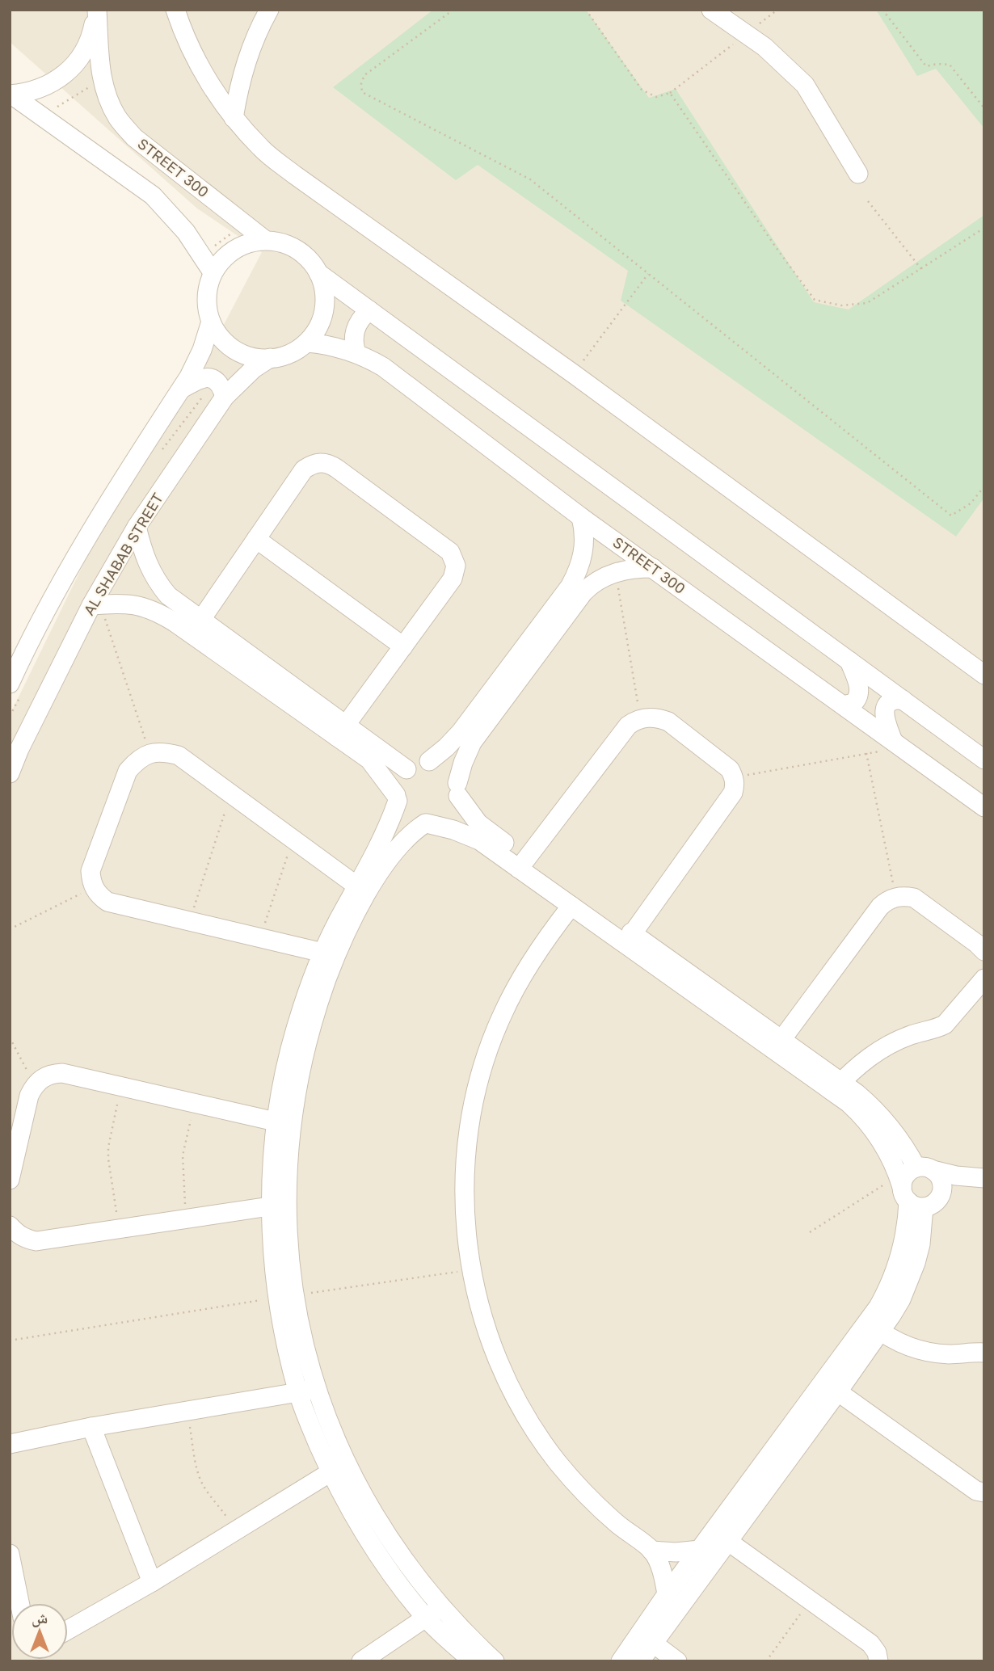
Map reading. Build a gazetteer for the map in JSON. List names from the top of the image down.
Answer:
{
  "streets": {
    "street": ["STREET 300", "AL SHABAB STREET"]
  },
  "crossings": [
    ["STREET 300", "AL SHABAB STREET"]
  ],
  "north": "top"
}
